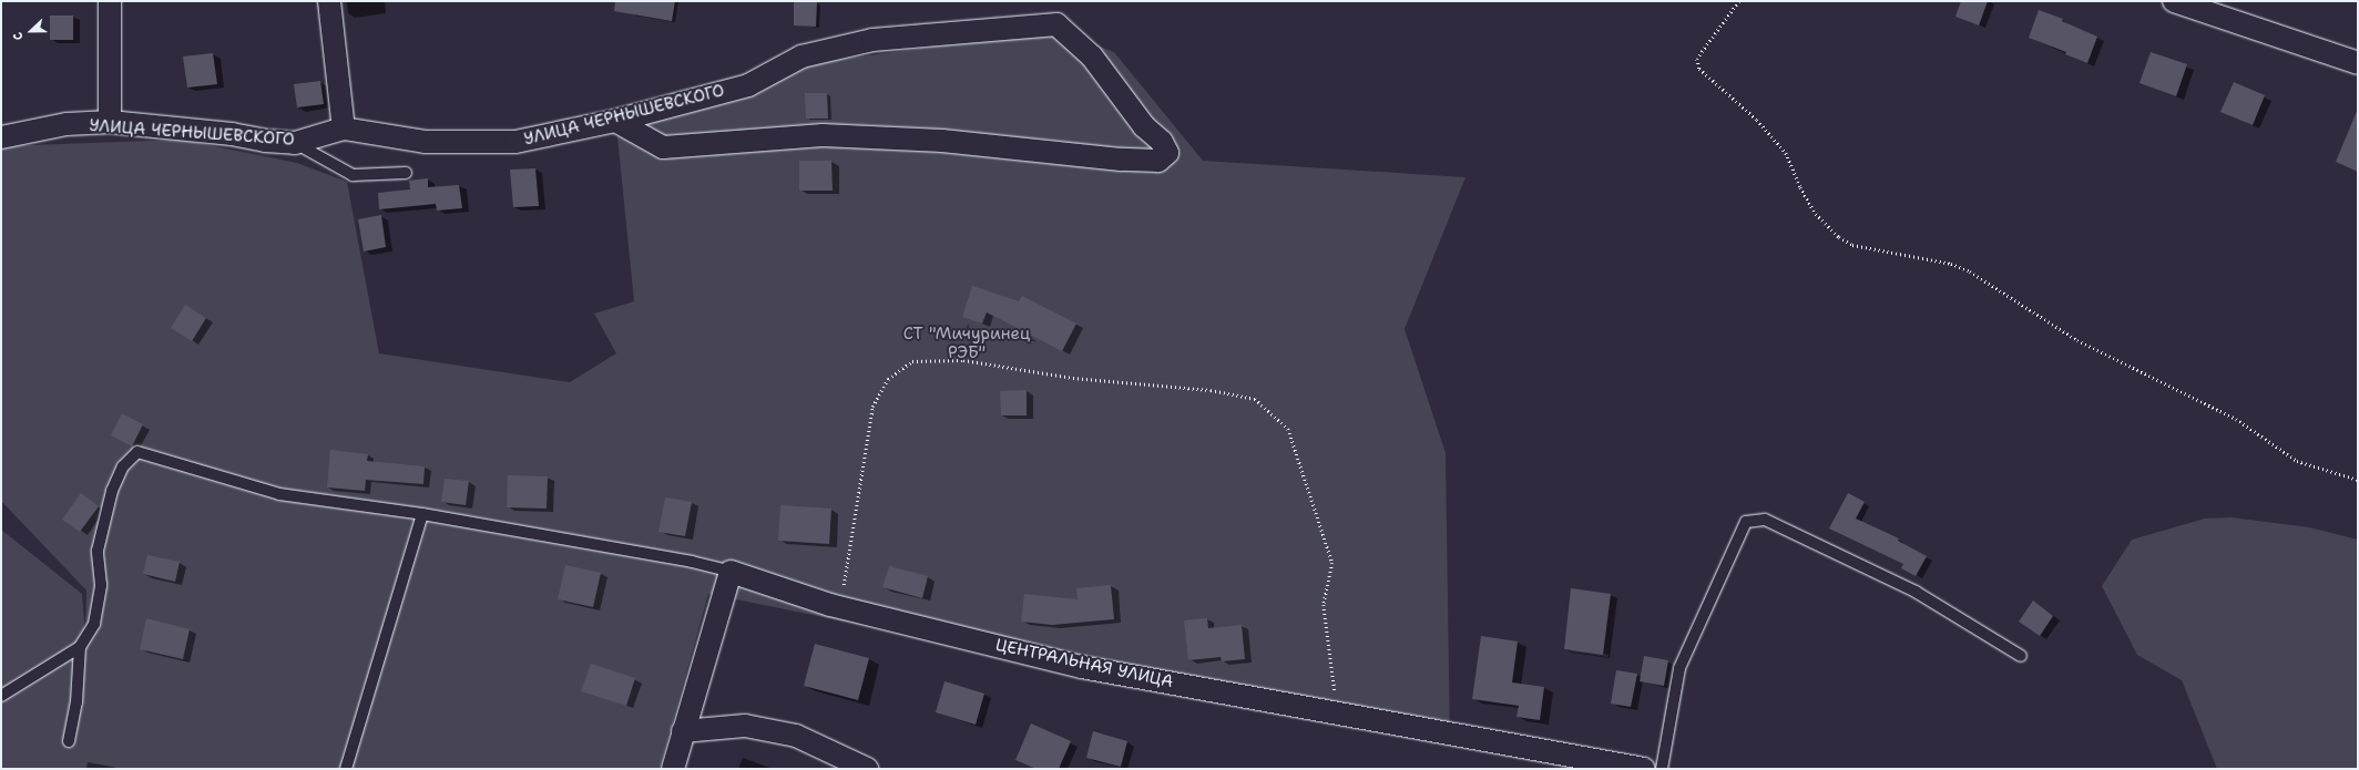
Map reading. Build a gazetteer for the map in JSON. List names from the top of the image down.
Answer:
{
  "streets": {
    "street": ["УЛИЦА ЧЕРНЫШЕВСКОГО", "ЦЕНТРАЛЬНАЯ УЛИЦА"]
  },
  "parks": ["СТ \"Мичуринец РЭБ\""],
  "north": "left"
}
